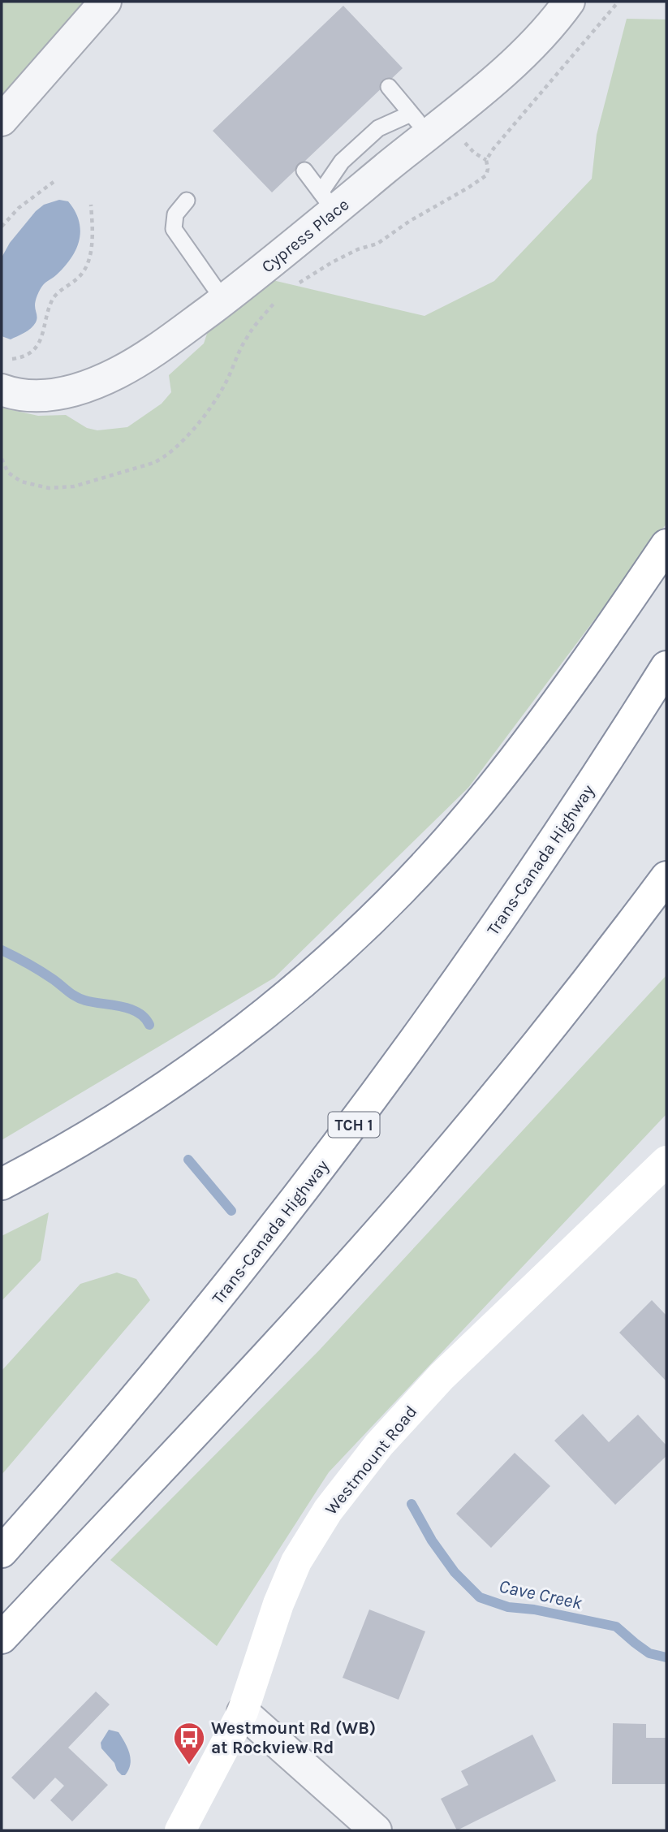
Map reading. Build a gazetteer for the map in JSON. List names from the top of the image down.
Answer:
{
  "streets": {
    "main road": ["Trans-Canada Highway", "TCH 1", "Westmount Road"],
    "street": ["Cypress Place"]
  },
  "water": ["Cave Creek"],
  "places": {
    "bus stop": ["Westmount Rd (WB) at Rockview Rd"]
  }
}
